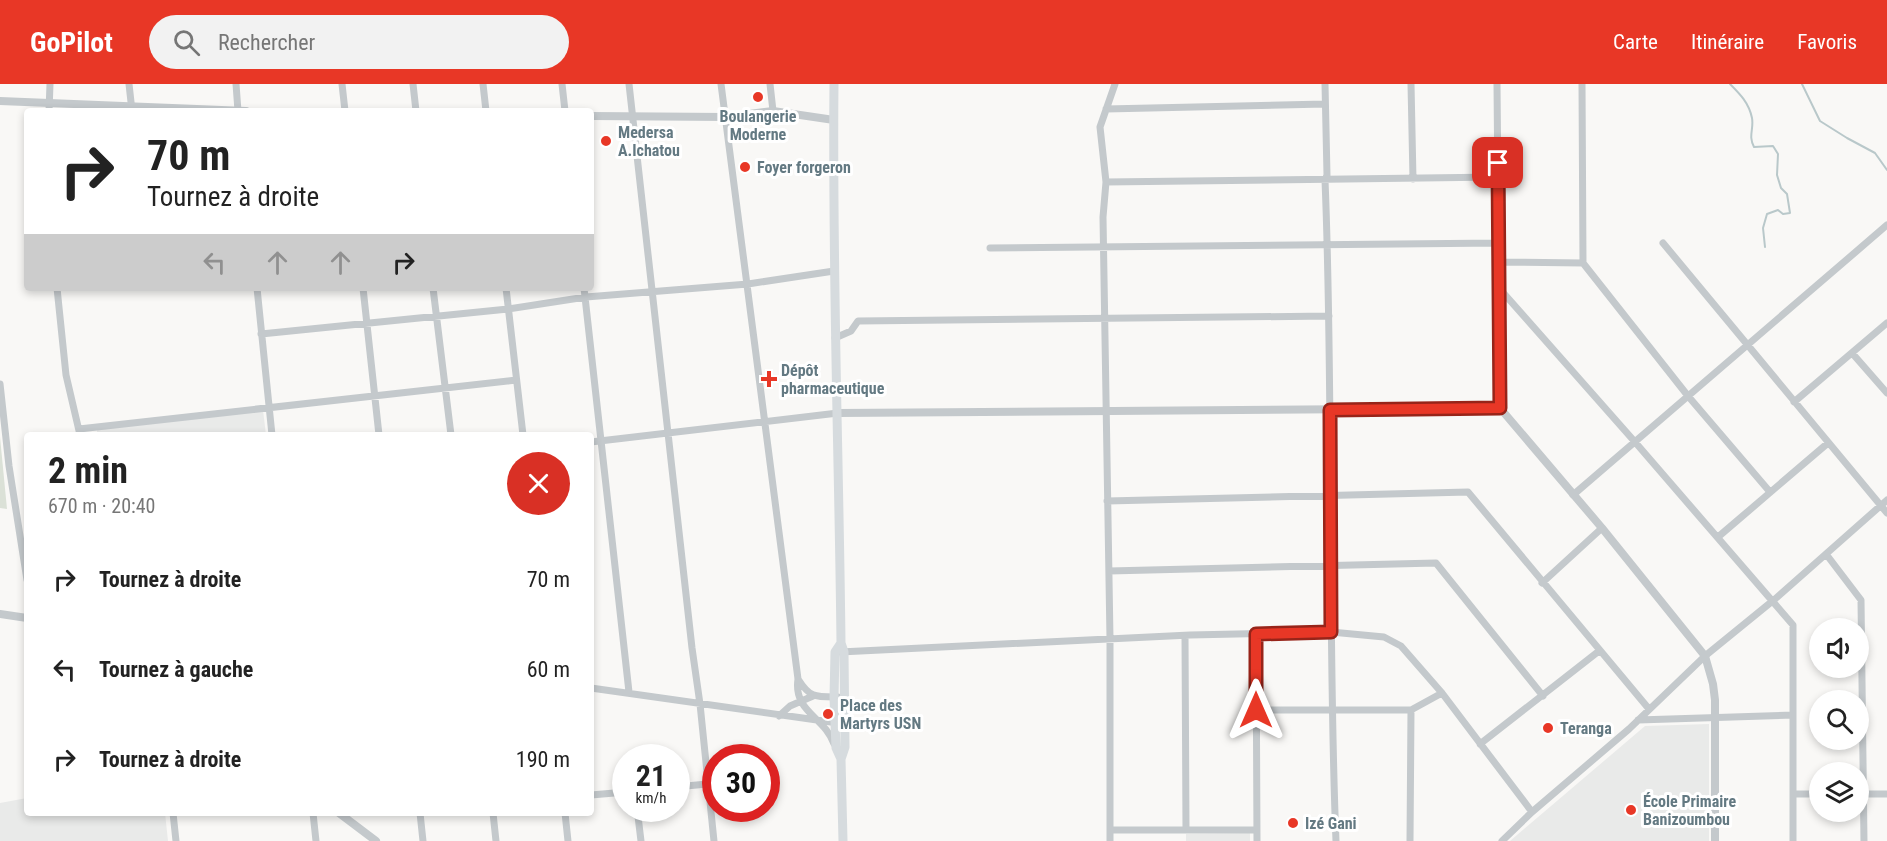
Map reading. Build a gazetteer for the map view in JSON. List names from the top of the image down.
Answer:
{
  "places": {
    "other": [
      "Boulangerie Moderne",
      "Medersa A.Ichatou",
      "Foyer forgeron",
      "Place des Martyrs USN",
      "Teranga",
      "École Primaire Banizoumbou",
      "Izé Gani"
    ],
    "health": ["Dépôt pharmaceutique"]
  },
  "page": {
    "header": "GoPilot",
    "search": "Rechercher",
    "nav": ["Carte", "Itinéraire", "Favoris"],
    "turn": ["70 m", "Tournez à droite"],
    "heading": ["2 min", "670 m · 20:40"],
    "list": [
      {
        "name": "Tournez à droite",
        "value": "70 m"
      },
      {
        "name": "Tournez à gauche",
        "value": "60 m"
      },
      {
        "name": "Tournez à droite",
        "value": "190 m"
      }
    ],
    "speed": "21 km/h",
    "limit": "30"
  }
}
